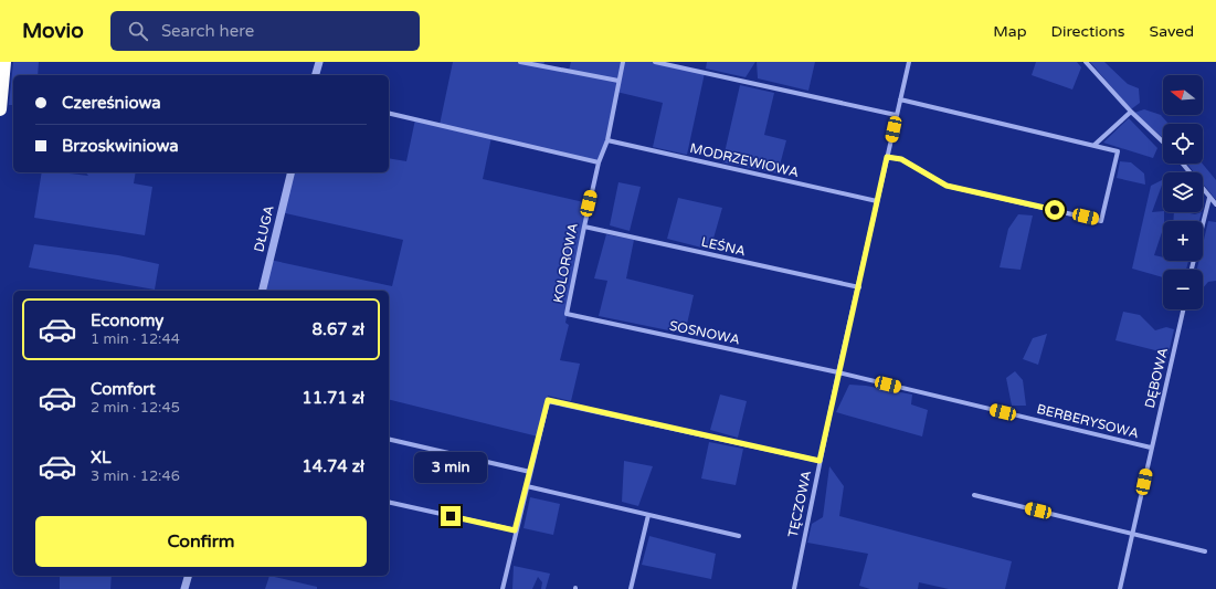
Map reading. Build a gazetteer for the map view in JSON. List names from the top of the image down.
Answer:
{
  "streets": {
    "street": [
      "MODRZEWIOWA",
      "DŁUGA",
      "LEŚNA",
      "KOLOROWA",
      "SOSNOWA",
      "DĘBOWA",
      "BERBERYSOWA",
      "TĘCZOWA"
    ]
  },
  "crossings": [
    ["MODRZEWIOWA", "KOLOROWA"],
    ["MODRZEWIOWA", "TĘCZOWA"],
    ["LEŚNA", "KOLOROWA"],
    ["LEŚNA", "TĘCZOWA"],
    ["KOLOROWA", "SOSNOWA"],
    ["SOSNOWA", "BERBERYSOWA"],
    ["SOSNOWA", "TĘCZOWA"],
    ["DĘBOWA", "BERBERYSOWA"],
    ["BERBERYSOWA", "TĘCZOWA"]
  ],
  "north": "left",
  "page": {
    "header": "Movio",
    "search": "Search here",
    "nav": ["Map", "Directions", "Saved"],
    "map_buttons": ["+", "−"],
    "banner": ["Czereśniowa", "Brzoskwiniowa"],
    "list": [
      {
        "name": "Economy",
        "note": "1 min · 12:44",
        "value": "8.67 zł"
      },
      {
        "name": "Comfort",
        "note": "2 min · 12:45",
        "value": "11.71 zł"
      },
      {
        "name": "XL",
        "note": "3 min · 12:46",
        "value": "14.74 zł"
      }
    ],
    "bubble": "3 min",
    "buttons": "Confirm"
  }
}
